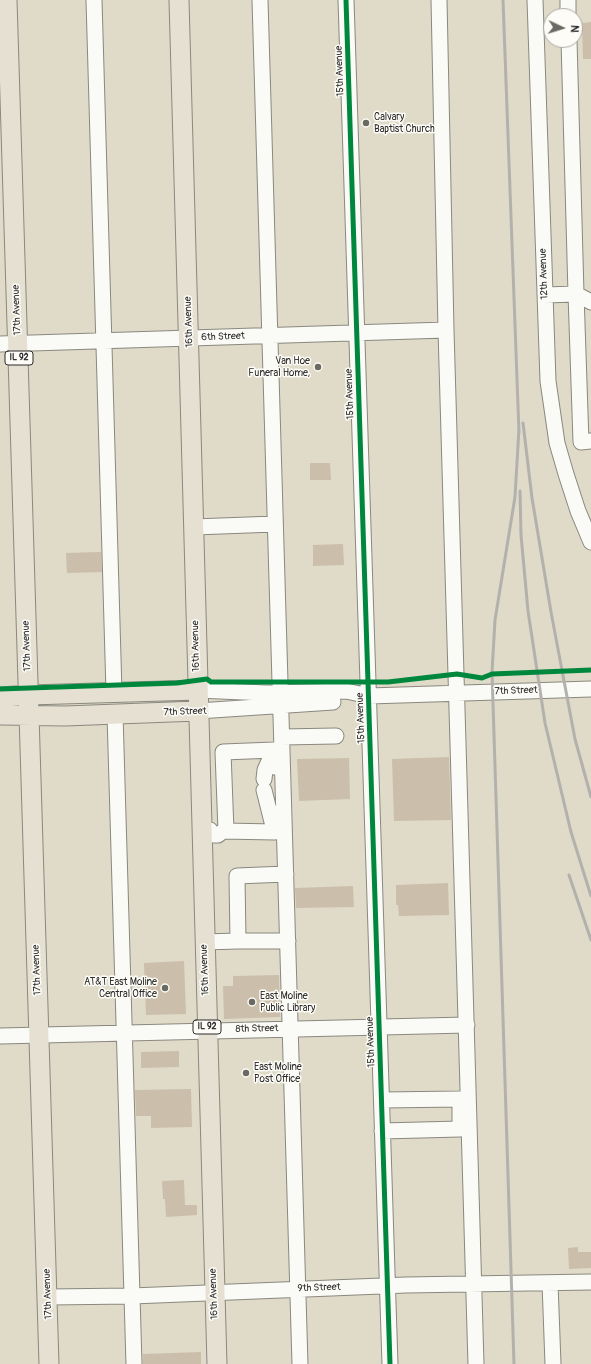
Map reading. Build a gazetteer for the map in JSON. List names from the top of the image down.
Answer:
{
  "streets": {
    "main road": [
      "17th Avenue",
      "16th Avenue",
      "IL 92",
      "7th Street"
    ],
    "street": [
      "15th Avenue",
      "12th Avenue",
      "6th Street",
      "8th Street",
      "9th Street"
    ]
  },
  "crossings": [
    ["15th Avenue", "6th Street"],
    ["15th Avenue", "7th Street"],
    ["15th Avenue", "8th Street"],
    ["15th Avenue", "9th Street"],
    ["17th Avenue", "6th Street"],
    ["17th Avenue", "7th Street"],
    ["17th Avenue", "8th Street"],
    ["17th Avenue", "9th Street"],
    ["16th Avenue", "6th Street"],
    ["16th Avenue", "7th Street"],
    ["16th Avenue", "8th Street"],
    ["16th Avenue", "9th Street"]
  ],
  "places": [
    "Calvary Baptist Church",
    "Van Hoe Funeral Home,",
    "AT&T East Moline Central Office",
    "East Moline Public Library",
    "East Moline Post Office"
  ],
  "north": "right"
}
